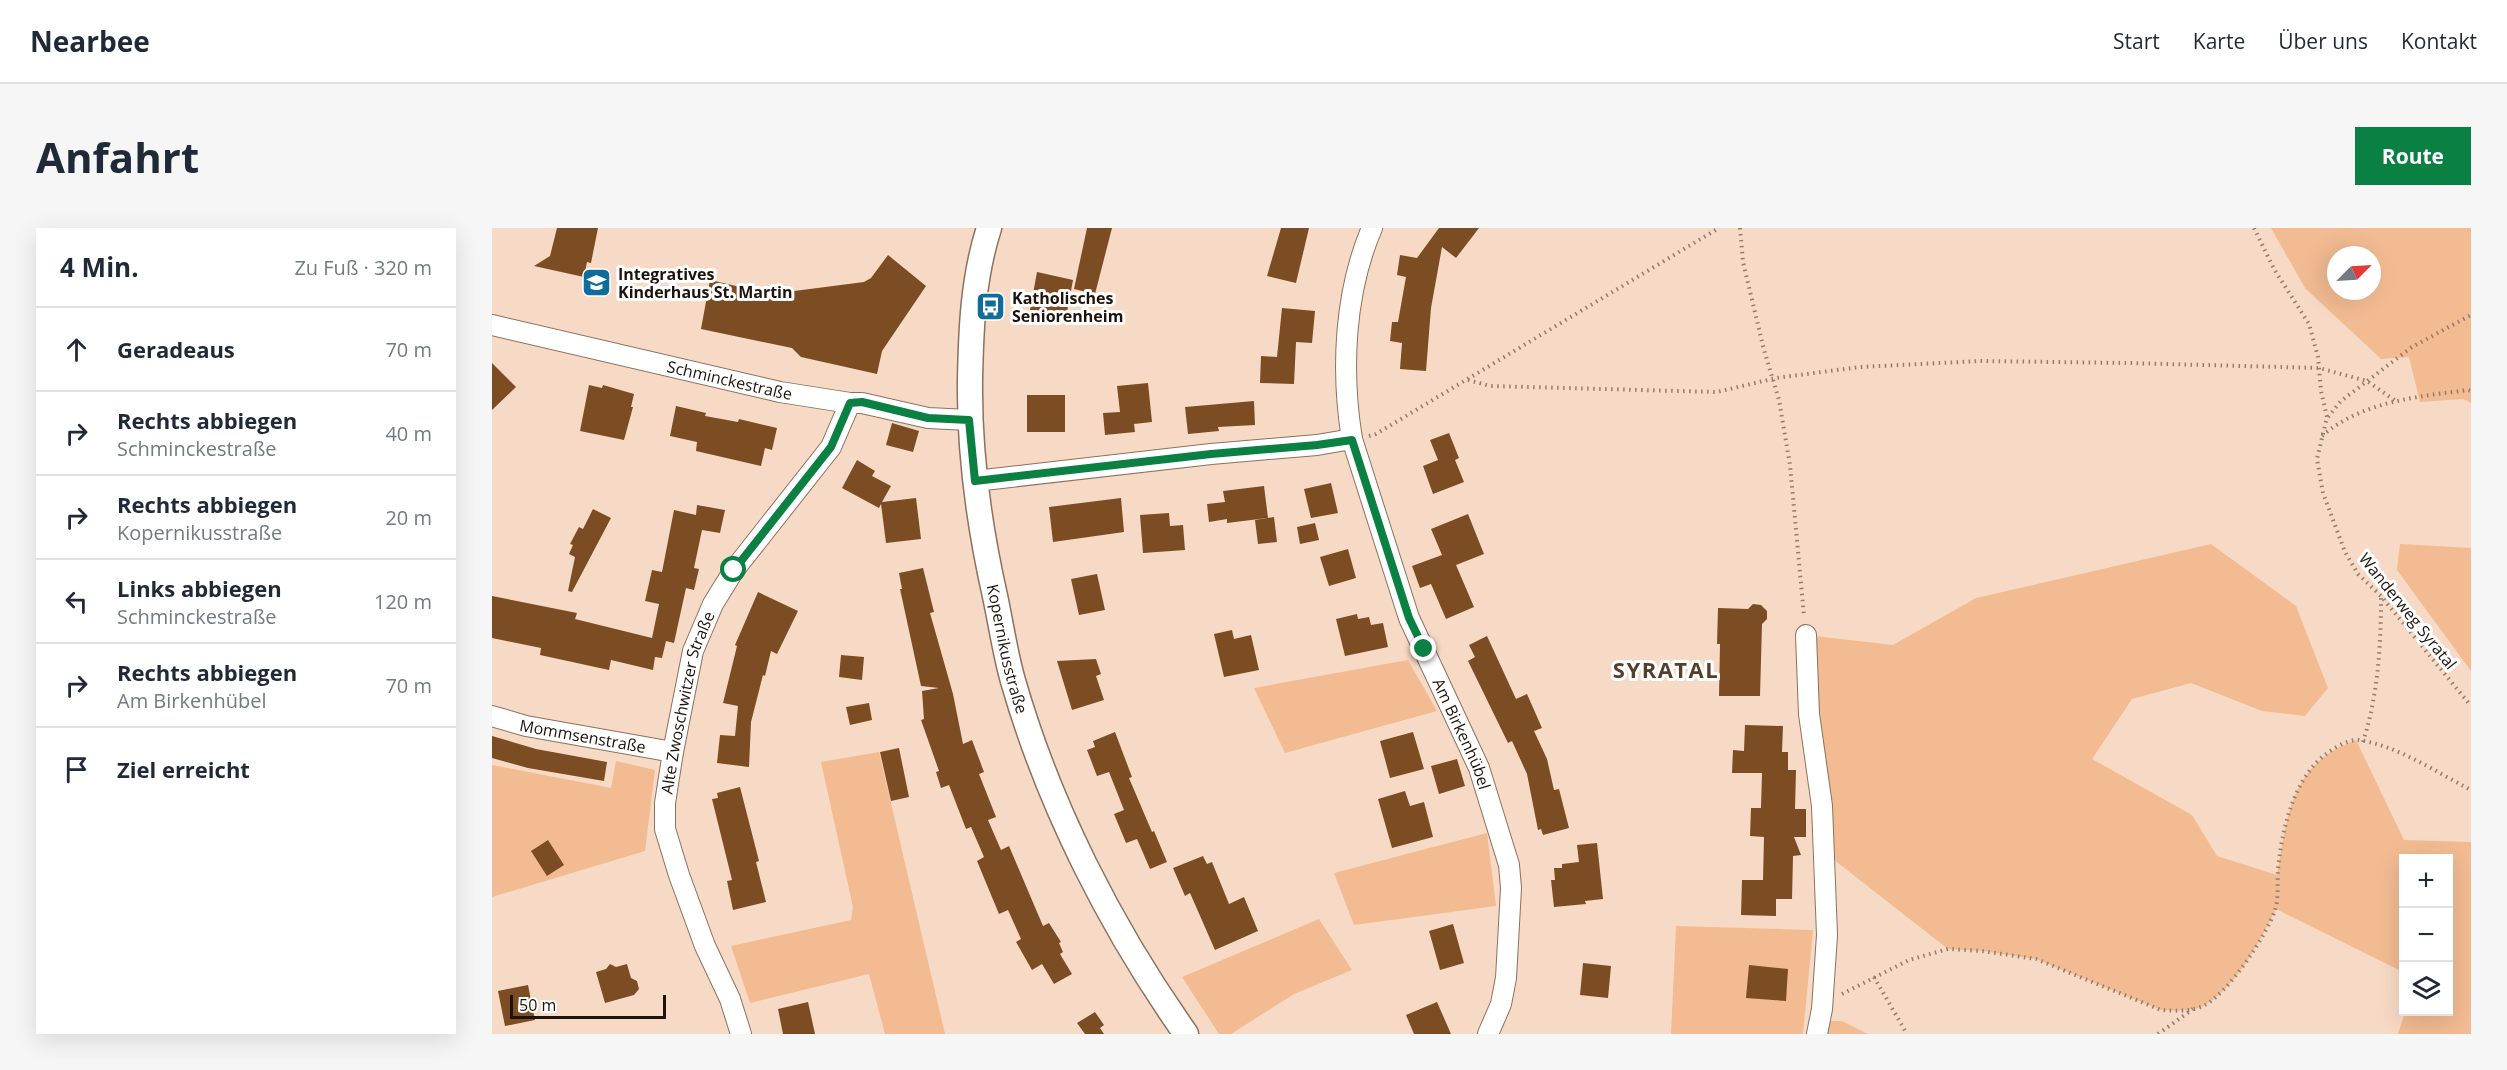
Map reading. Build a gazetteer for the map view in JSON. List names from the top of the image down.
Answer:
{
  "streets": {
    "street": [
      "Schminckestraße",
      "Kopernikusstraße",
      "Alte Zwoschwitzer Straße",
      "Am Birkenhübel",
      "Mommsenstraße"
    ],
    "path": ["Wanderweg Syratal"]
  },
  "crossings": [
    ["Schminckestraße", "Kopernikusstraße"],
    ["Schminckestraße", "Alte Zwoschwitzer Straße"],
    ["Alte Zwoschwitzer Straße", "Mommsenstraße"]
  ],
  "districts": ["SYRATAL"],
  "places": {
    "school or university": ["Integratives Kinderhaus St. Martin"],
    "bus stop": ["Katholisches Seniorenheim"]
  },
  "scale_bar": "50 m",
  "north": "top right",
  "page": {
    "header": "Nearbee",
    "nav": [
      "Start",
      "Karte",
      "Über uns",
      "Kontakt"
    ],
    "buttons": "Route",
    "title": "Anfahrt",
    "heading": ["4 Min.", "Zu Fuß · 320 m"],
    "list": [
      ["Geradeaus", "70 m"],
      ["Rechts abbiegen", "Schminckestraße", "40 m"],
      ["Rechts abbiegen", "Kopernikusstraße", "20 m"],
      ["Links abbiegen", "Schminckestraße", "120 m"],
      ["Rechts abbiegen", "Am Birkenhübel", "70 m"],
      "Ziel erreicht"
    ],
    "map_buttons": ["+", "−"],
    "scale": "50 m"
  }
}
